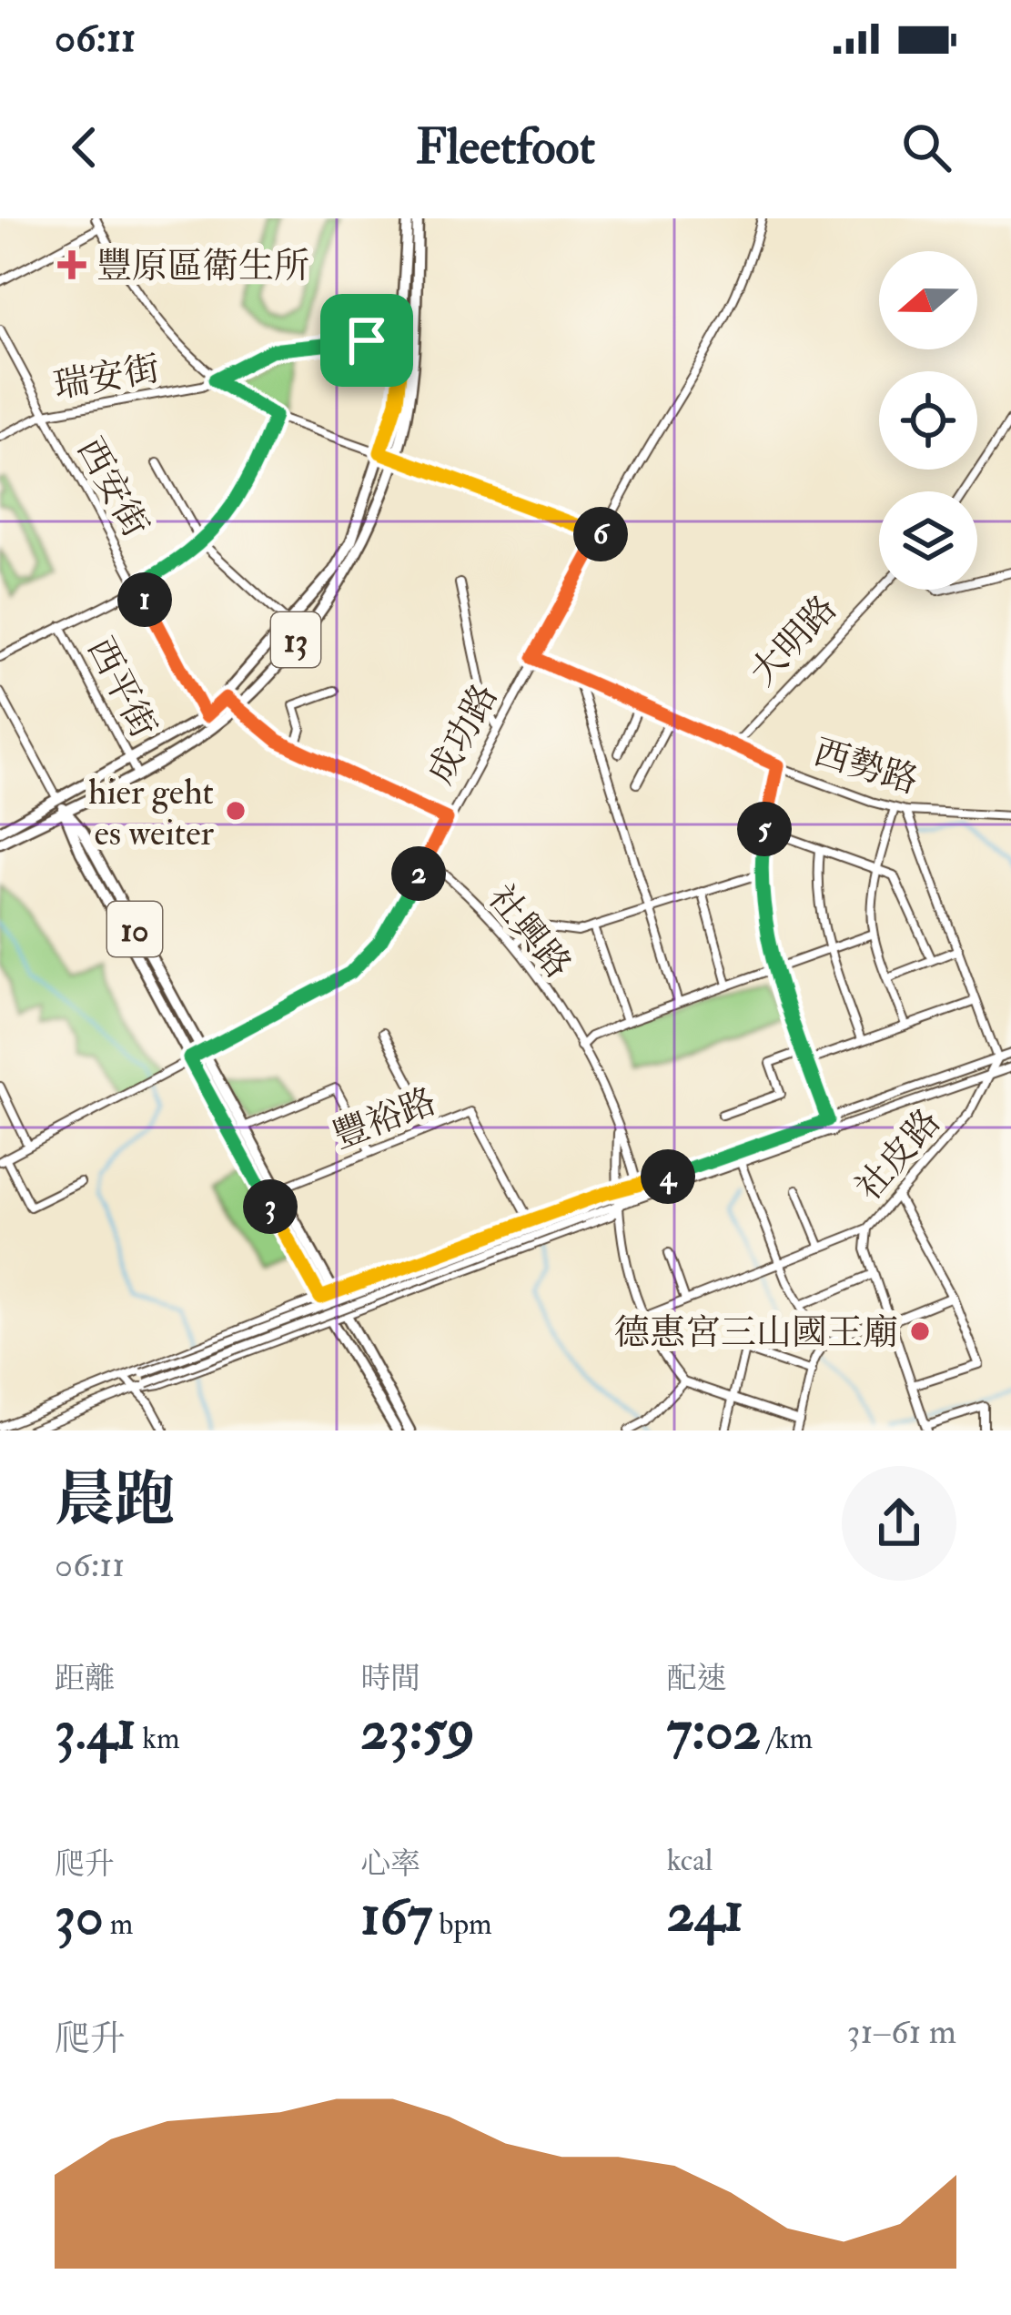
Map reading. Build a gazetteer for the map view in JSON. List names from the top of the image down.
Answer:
{
  "streets": {
    "main road": ["13", "10"],
    "street": [
      "瑞安街",
      "西安街",
      "大明路",
      "西平街",
      "成功路",
      "西勢路",
      "社興路",
      "豐裕路",
      "社皮路"
    ]
  },
  "crossings": [
    ["瑞安街", "西安街"],
    ["瑞安街", "13"],
    ["西安街", "13"],
    ["13", "西平街"],
    ["13", "10"],
    ["大明路", "西勢路"],
    ["成功路", "西勢路"],
    ["成功路", "10"],
    ["成功路", "社興路"],
    ["10", "豐裕路"]
  ],
  "places": {
    "health": ["豐原區衛生所"],
    "other": ["hier geht es weiter", "德惠宮三山國王廟"]
  },
  "north": "left",
  "page": {
    "status": "06:11",
    "header": "Fleetfoot",
    "pins": [
      "6",
      "1",
      "5",
      "2",
      "4",
      "3"
    ],
    "heading": ["晨跑", "06:11"],
    "stats": [
      ["距離", "3.41 km"],
      ["時間", "23:59"],
      ["配速", "7:02 /km"],
      ["爬升", "30 m"],
      ["心率", "167 bpm"],
      ["kcal", "241"]
    ],
    "chart": ["爬升", "31–61 m"]
  }
}
